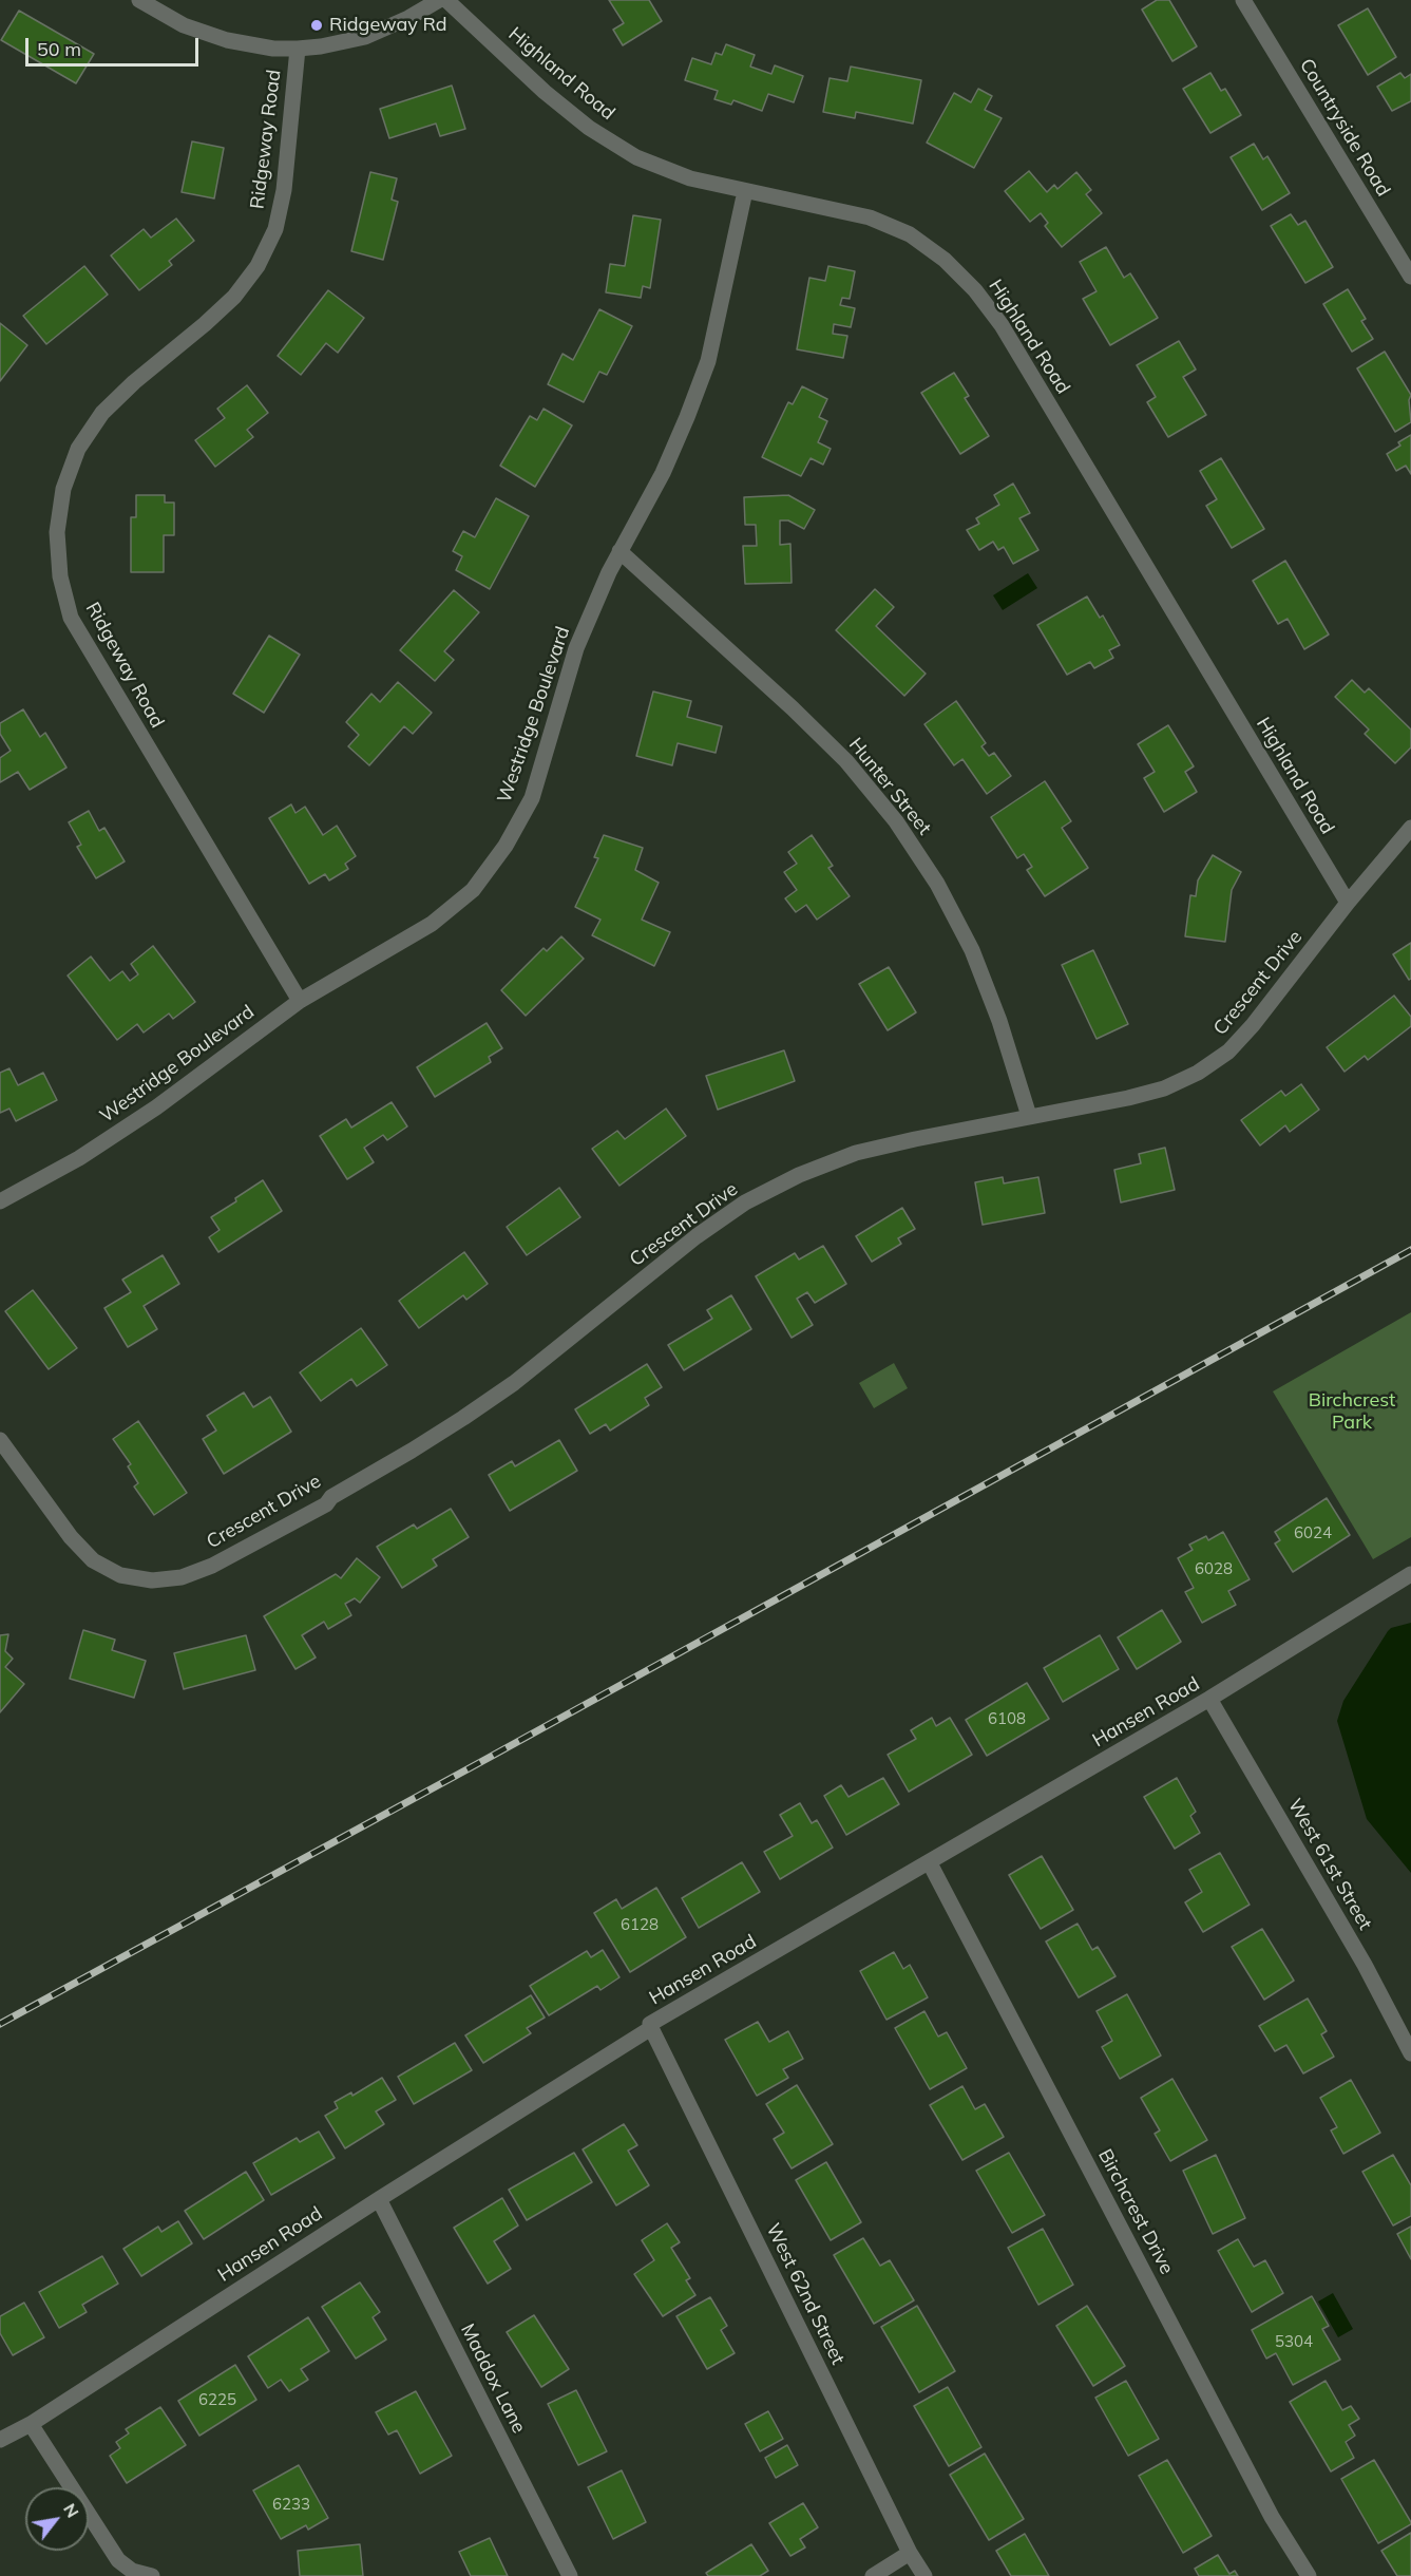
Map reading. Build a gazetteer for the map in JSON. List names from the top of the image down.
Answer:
{
  "streets": {
    "street": [
      "Highland Road",
      "Countryside Road",
      "Ridgeway Road",
      "Westridge Boulevard",
      "Hunter Street",
      "Crescent Drive",
      "Hansen Road",
      "West 61st Street",
      "Birchcrest Drive",
      "West 62nd Street",
      "Maddox Lane"
    ]
  },
  "crossings": [
    ["Highland Road", "Westridge Boulevard"],
    ["Highland Road", "Crescent Drive"],
    ["Ridgeway Road", "Westridge Boulevard"],
    ["Westridge Boulevard", "Hunter Street"],
    ["Hunter Street", "Crescent Drive"],
    ["Hansen Road", "West 61st Street"],
    ["Hansen Road", "Birchcrest Drive"],
    ["Hansen Road", "West 62nd Street"],
    ["Hansen Road", "Maddox Lane"]
  ],
  "parks": ["Birchcrest Park"],
  "places": ["Ridgeway Rd"],
  "house_numbers": [
    "6024",
    "6028",
    "6108",
    "6128",
    "5304",
    "6225",
    "6233"
  ],
  "scale_bar": "50 m",
  "north": "top right"
}
